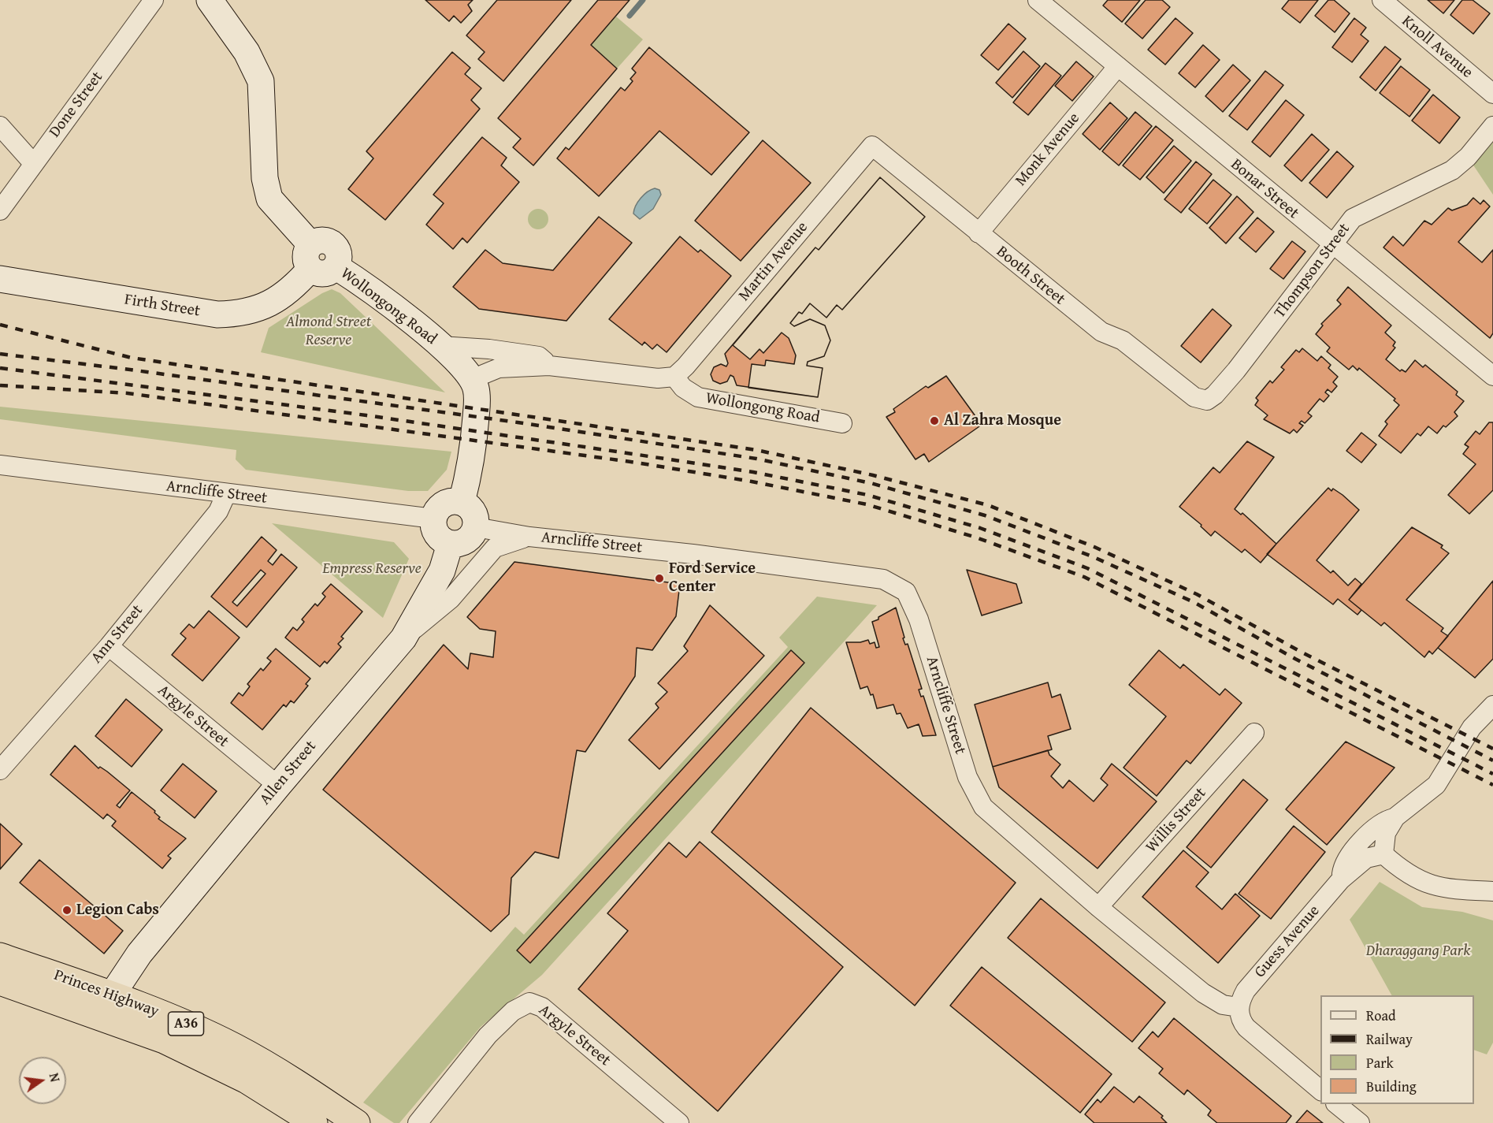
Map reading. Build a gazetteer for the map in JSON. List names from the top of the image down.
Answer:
{
  "streets": {
    "highway": ["Princes Highway", "A36"],
    "street": [
      "Knoll Avenue",
      "Done Street",
      "Monk Avenue",
      "Bonar Street",
      "Martin Avenue",
      "Thompson Street",
      "Booth Street",
      "Firth Street",
      "Wollongong Road",
      "Arncliffe Street",
      "Ann Street",
      "Argyle Street",
      "Allen Street",
      "Willis Street",
      "Guess Avenue"
    ]
  },
  "crossings": [
    ["Monk Avenue", "Bonar Street"],
    ["Monk Avenue", "Booth Street"],
    ["Bonar Street", "Thompson Street"],
    ["Martin Avenue", "Booth Street"],
    ["Martin Avenue", "Wollongong Road"],
    ["Thompson Street", "Booth Street"],
    ["Firth Street", "Wollongong Road"],
    ["Arncliffe Street", "Ann Street"],
    ["Arncliffe Street", "Allen Street"],
    ["Arncliffe Street", "Willis Street"],
    ["Arncliffe Street", "Guess Avenue"],
    ["Ann Street", "Argyle Street"],
    ["Argyle Street", "Allen Street"],
    ["Allen Street", "Princes Highway"]
  ],
  "parks": ["Almond Street Reserve", "Empress Reserve", "Dharaggang Park"],
  "places": ["Al Zahra Mosque", "Ford Service Center", "Legion Cabs"],
  "legend": [
    "Road",
    "Railway",
    "Park",
    "Building"
  ],
  "north": "right"
}
